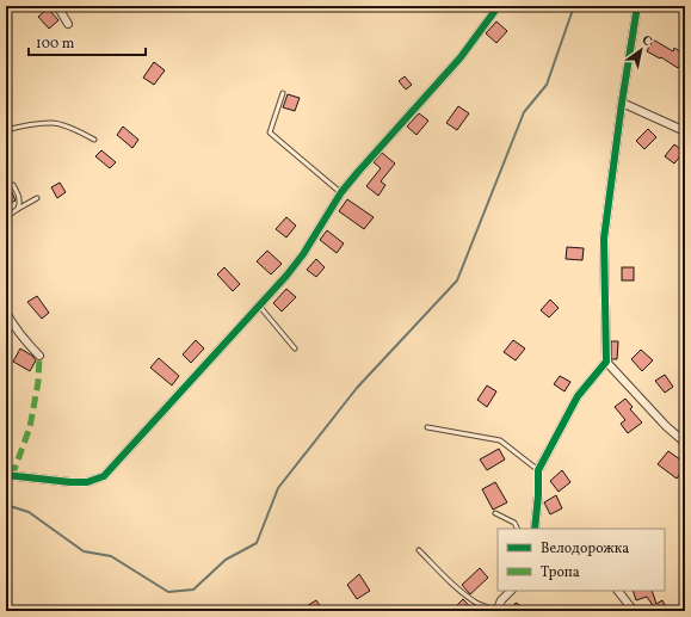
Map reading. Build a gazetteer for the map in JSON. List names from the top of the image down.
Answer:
{
  "legend": ["Велодорожка", "Тропа"],
  "scale_bar": "100 m",
  "north": "top right"
}
